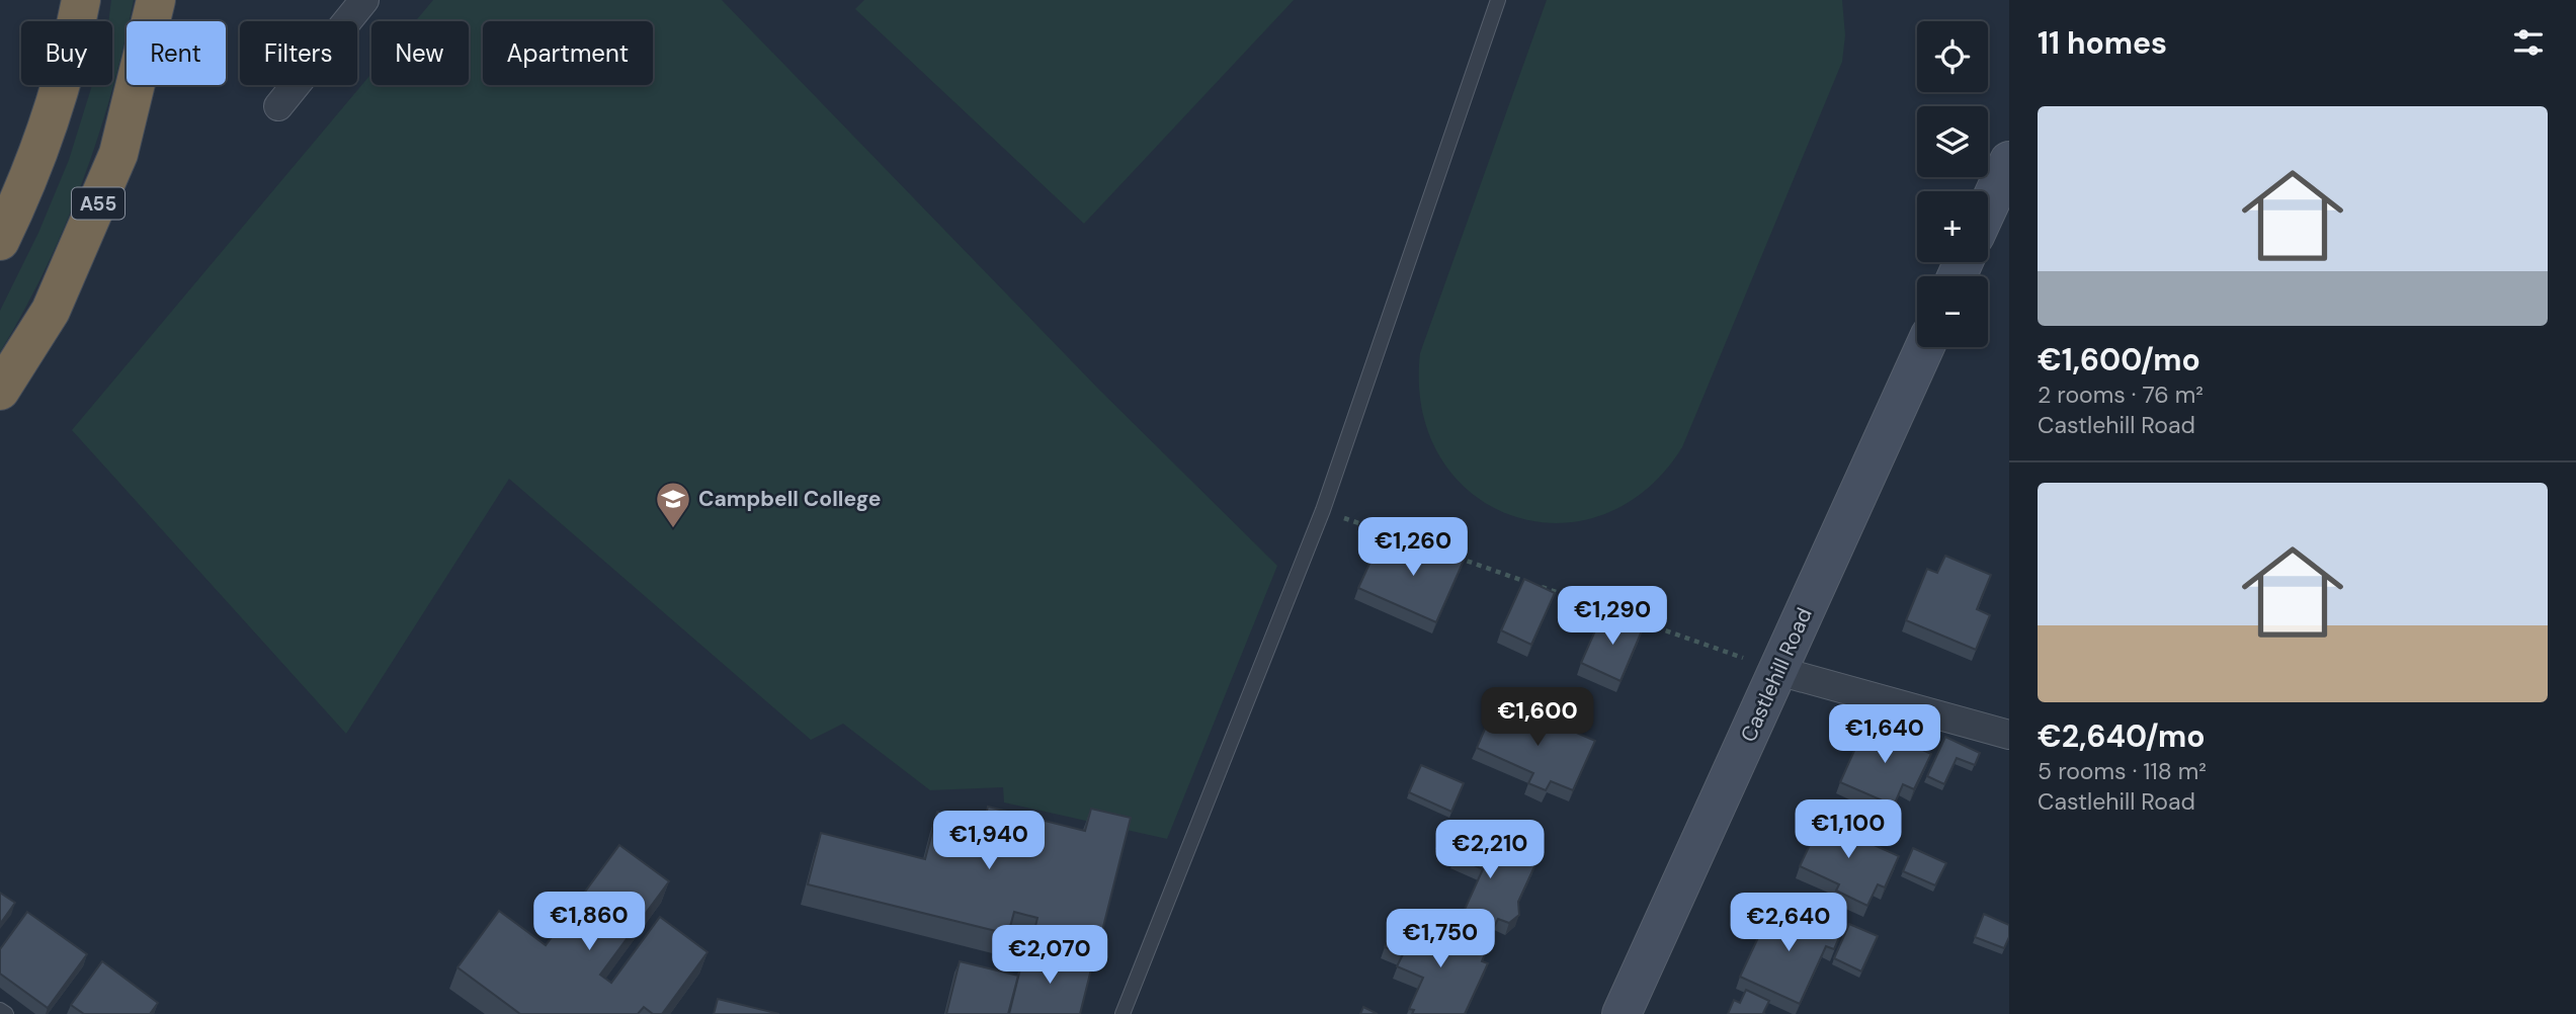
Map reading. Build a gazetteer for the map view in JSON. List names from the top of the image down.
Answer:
{
  "streets": {
    "highway": ["A55"],
    "street": ["Castlehill Road"]
  },
  "places": {
    "school or university": ["Campbell College"]
  },
  "page": {
    "heading": "11 homes",
    "map_buttons": ["+", "−"],
    "chip": [
      "Buy",
      "Rent",
      "Filters",
      "New",
      "Apartment"
    ],
    "list": [
      {
        "name": "€1,600/mo",
        "note": "2 rooms · 76 m² · Castlehill Road"
      },
      {
        "name": "€2,640/mo",
        "note": "5 rooms · 118 m² · Castlehill Road"
      }
    ],
    "price": [
      "€1,260",
      "€1,290",
      "€1,600",
      "€1,640",
      "€1,100",
      "€1,940",
      "€2,210",
      "€1,860",
      "€2,640",
      "€1,750",
      "€2,070"
    ]
  }
}
